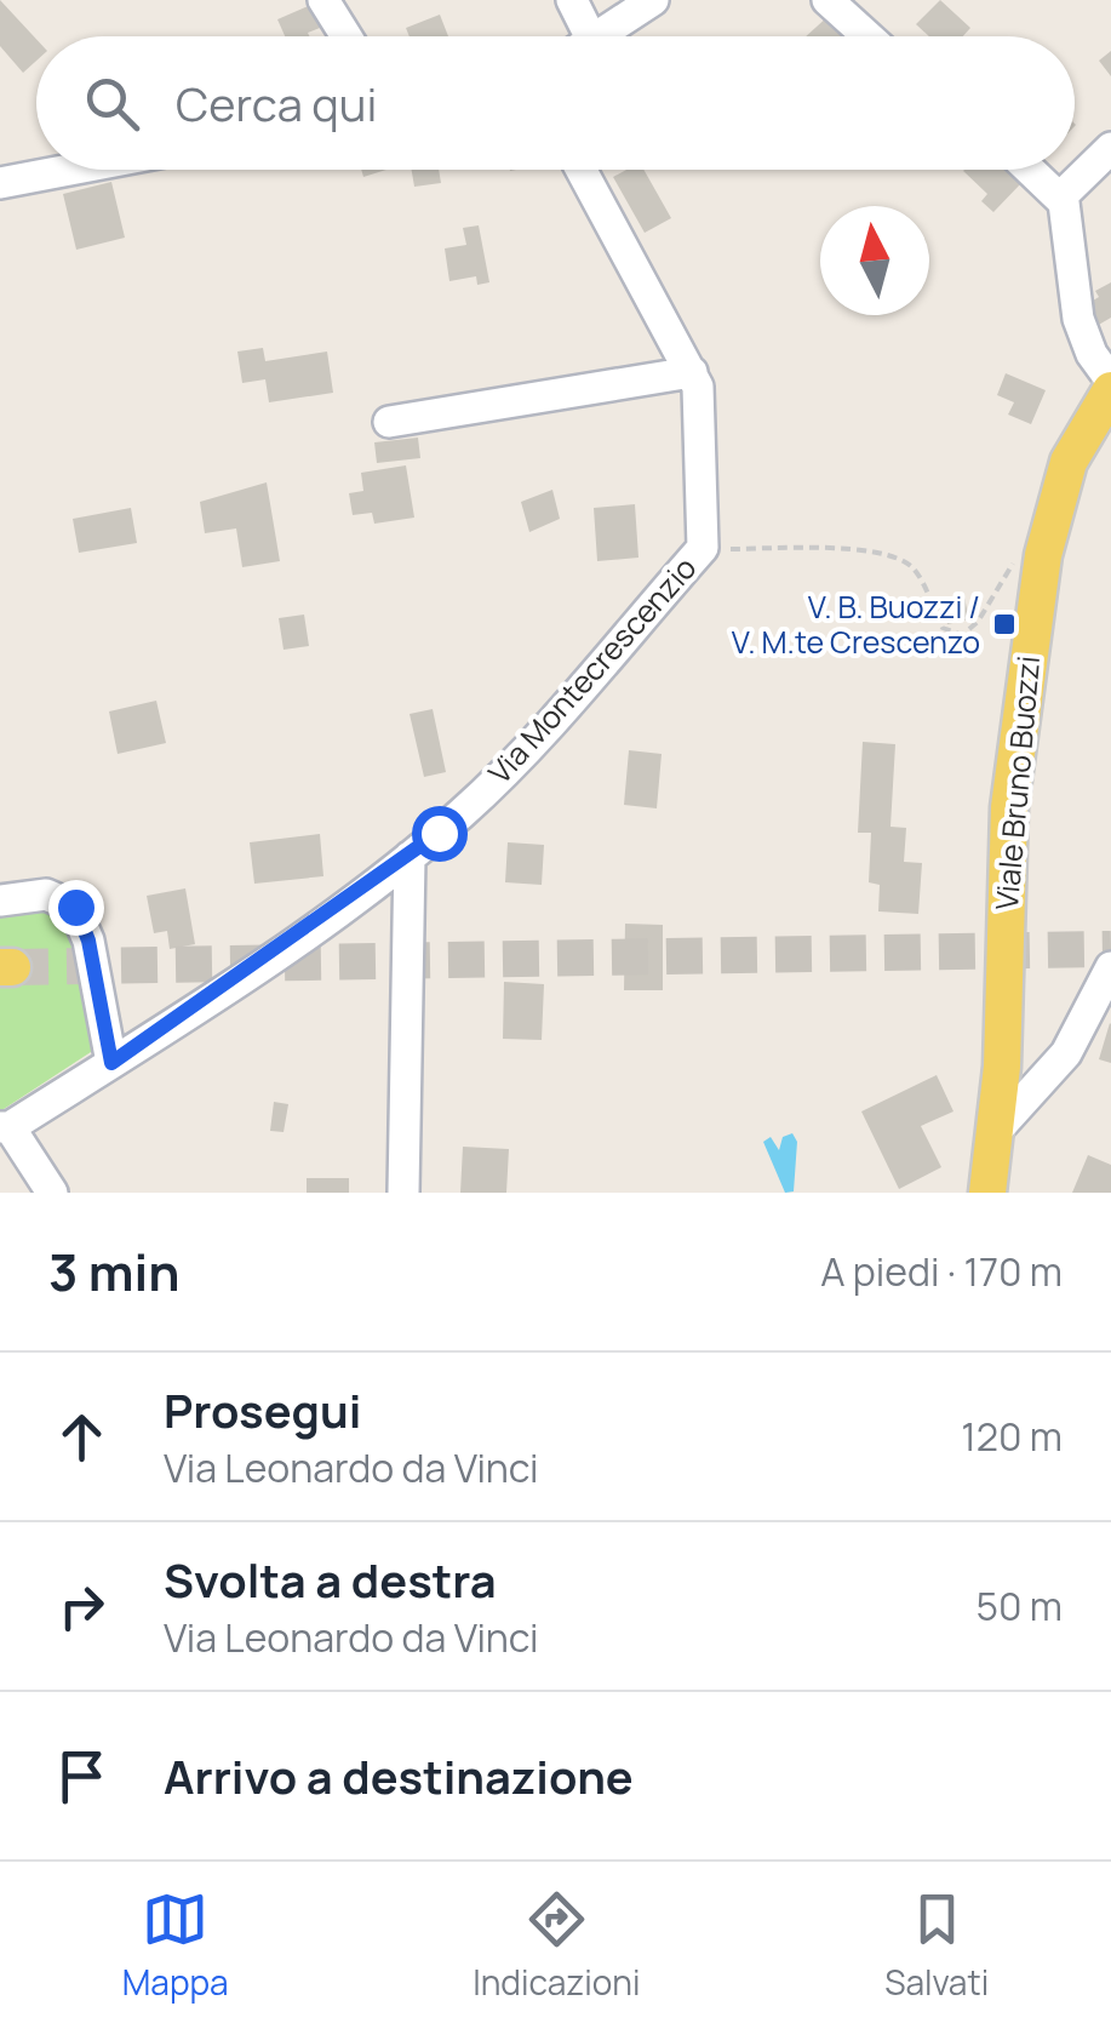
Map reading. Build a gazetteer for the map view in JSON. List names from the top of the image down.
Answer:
{
  "streets": {
    "main road": ["Viale Bruno Buozzi"],
    "street": ["Via Montecrescenzio"]
  },
  "places": {
    "transit": ["V. B. Buozzi / V. M.te Crescenzo"]
  },
  "north": "top",
  "page": {
    "search": "Cerca qui",
    "heading": ["3 min", "A piedi · 170 m"],
    "list": [
      ["Prosegui", "Via Leonardo da Vinci", "120 m"],
      ["Svolta a destra", "Via Leonardo da Vinci", "50 m"],
      "Arrivo a destinazione"
    ],
    "nav": ["Mappa", "Indicazioni", "Salvati"]
  }
}
